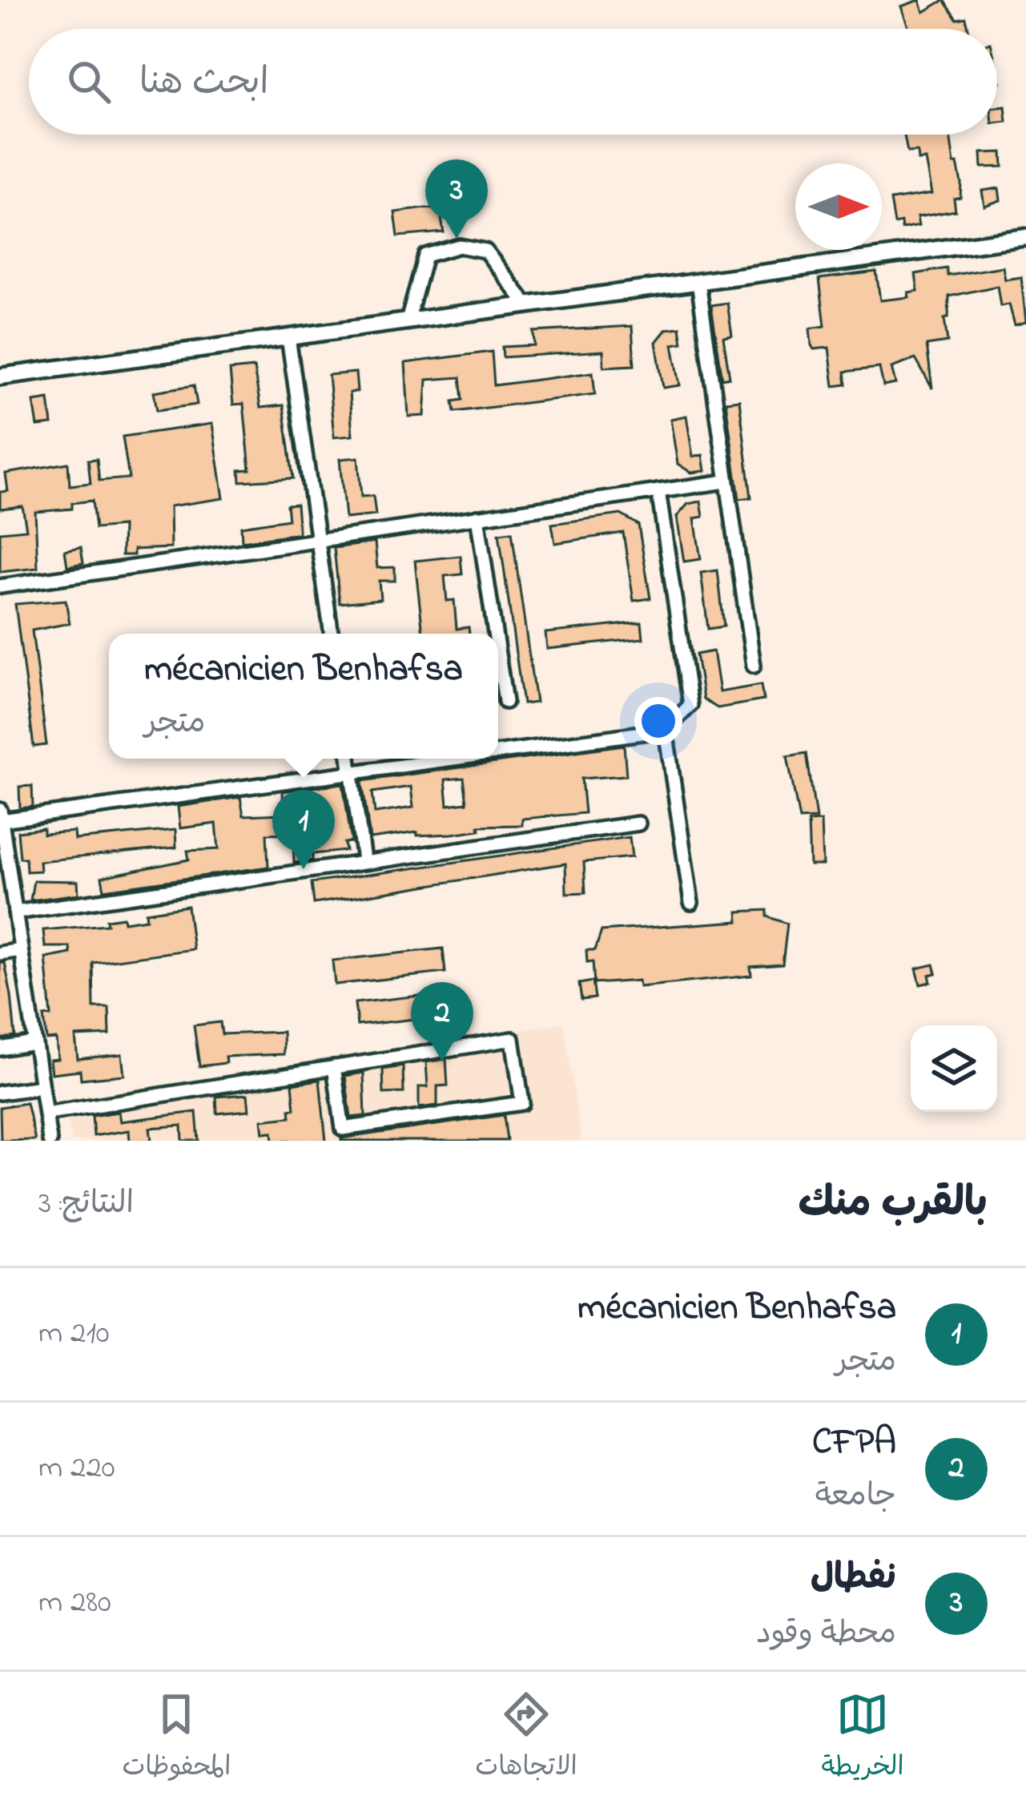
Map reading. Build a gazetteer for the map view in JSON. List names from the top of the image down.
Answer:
{
  "north": "right",
  "page": {
    "search": "ابحث هنا",
    "pins": ["3", "1", "2"],
    "popup": ["mécanicien Benhafsa", "متجر"],
    "heading": ["بالقرب منك", "النتائج: 3"],
    "list": [
      {
        "mark": "1",
        "name": "mécanicien Benhafsa",
        "note": "متجر",
        "value": "210 m"
      },
      {
        "mark": "2",
        "name": "CFPA",
        "note": "جامعة",
        "value": "220 m"
      },
      {
        "mark": "3",
        "name": "نفطال",
        "note": "محطة وقود",
        "value": "280 m"
      }
    ],
    "nav": ["الخريطة", "الاتجاهات", "المحفوظات"]
  }
}
